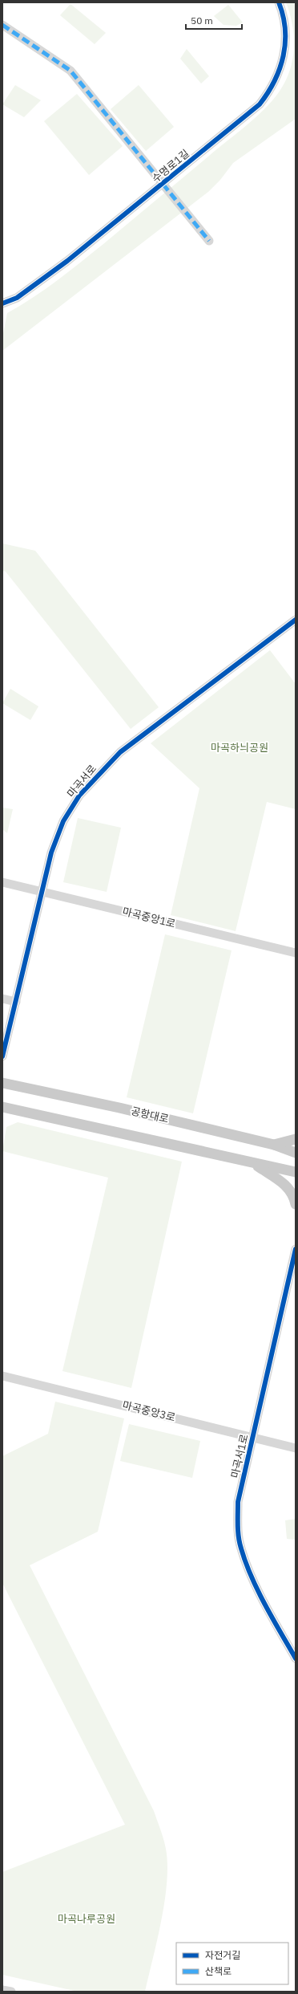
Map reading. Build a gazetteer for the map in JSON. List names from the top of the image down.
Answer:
{
  "streets": {
    "main road": ["공항대로"],
    "street": [
      "수명로1길",
      "마곡서로",
      "마곡중앙1로",
      "마곡중앙3로",
      "마곡서1로"
    ]
  },
  "crossings": [
    ["마곡서로", "마곡중앙1로"],
    ["마곡중앙3로", "마곡서1로"]
  ],
  "parks": ["마곡하늬공원", "마곡나루공원"],
  "legend": ["자전거길", "산책로"],
  "scale_bar": "50 m"
}
